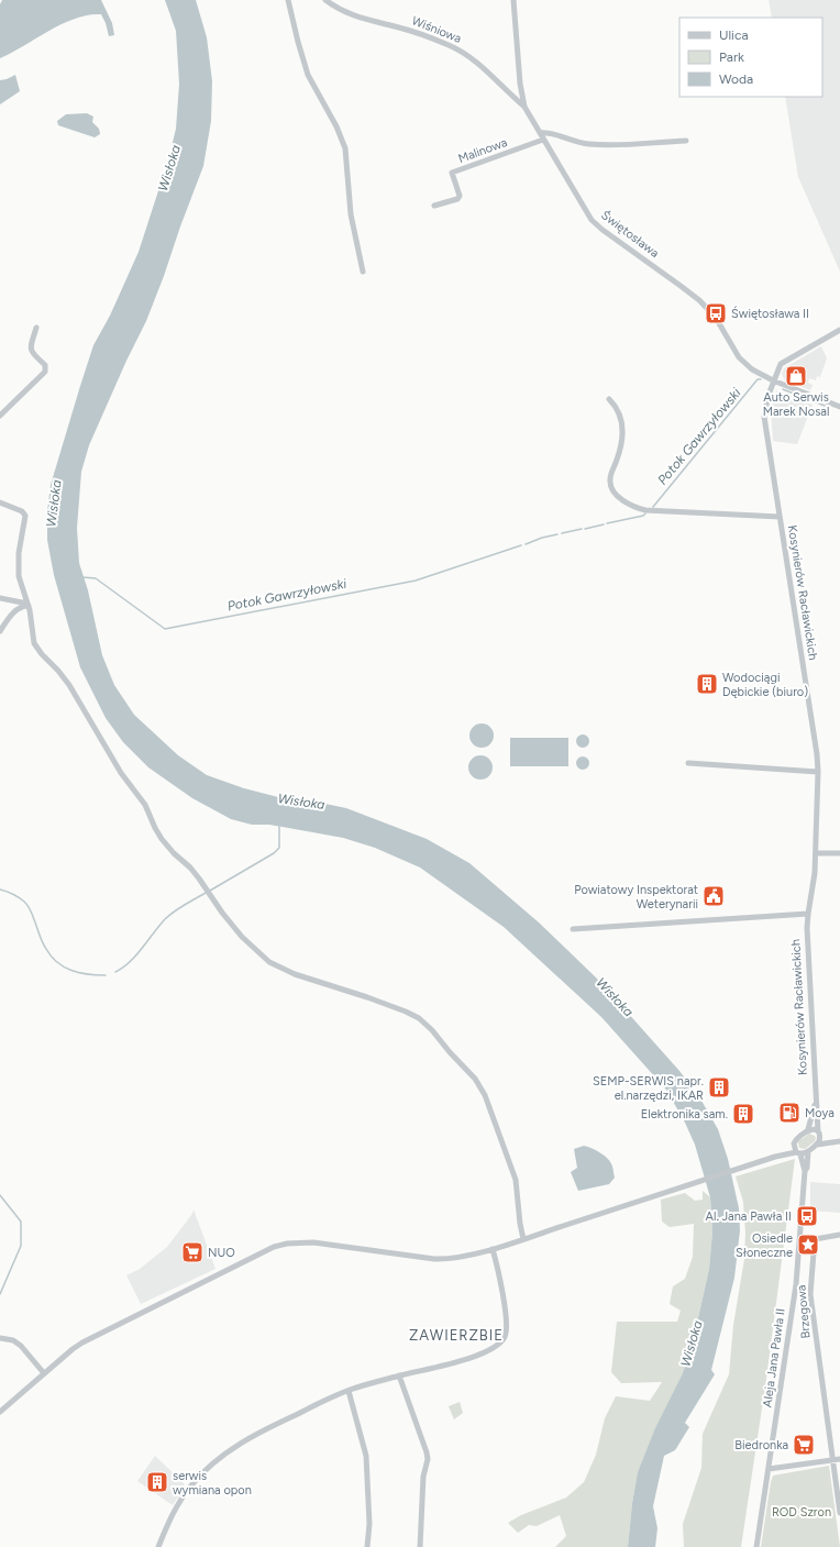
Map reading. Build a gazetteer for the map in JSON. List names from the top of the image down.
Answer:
{
  "streets": {
    "street": [
      "Wiśniowa",
      "Malinowa",
      "Świętosława",
      "Kosynierów Racławickich",
      "Brzegowa",
      "Aleja Jana Pawła II"
    ]
  },
  "crossings": [
    ["Wiśniowa", "Świętosława"],
    ["Malinowa", "Świętosława"],
    ["Świętosława", "Kosynierów Racławickich"],
    ["Kosynierów Racławickich", "Aleja Jana Pawła II"]
  ],
  "districts": ["ZAWIERZBIE"],
  "water": ["Wisłoka", "Potok Gawrzyłowski"],
  "parks": ["ROD Szron"],
  "places": {
    "bus stop": ["Świętosława II", "Al. Jana Pawła II"],
    "shop": ["Auto Serwis Marek Nosal"],
    "building": [
      "Wodociągi Dębickie (biuro)",
      "SEMP-SERWIS napr. el.narzędzi, IKAR",
      "Elektronika sam.",
      "serwis wymiana opon"
    ],
    "public building": ["Powiatowy Inspektorat Weterynarii"],
    "fuel station": ["Moya"],
    "place": ["Osiedle Słoneczne"],
    "supermarket": ["NUO", "Biedronka"]
  },
  "legend": ["Ulica", "Park", "Woda"]
}
